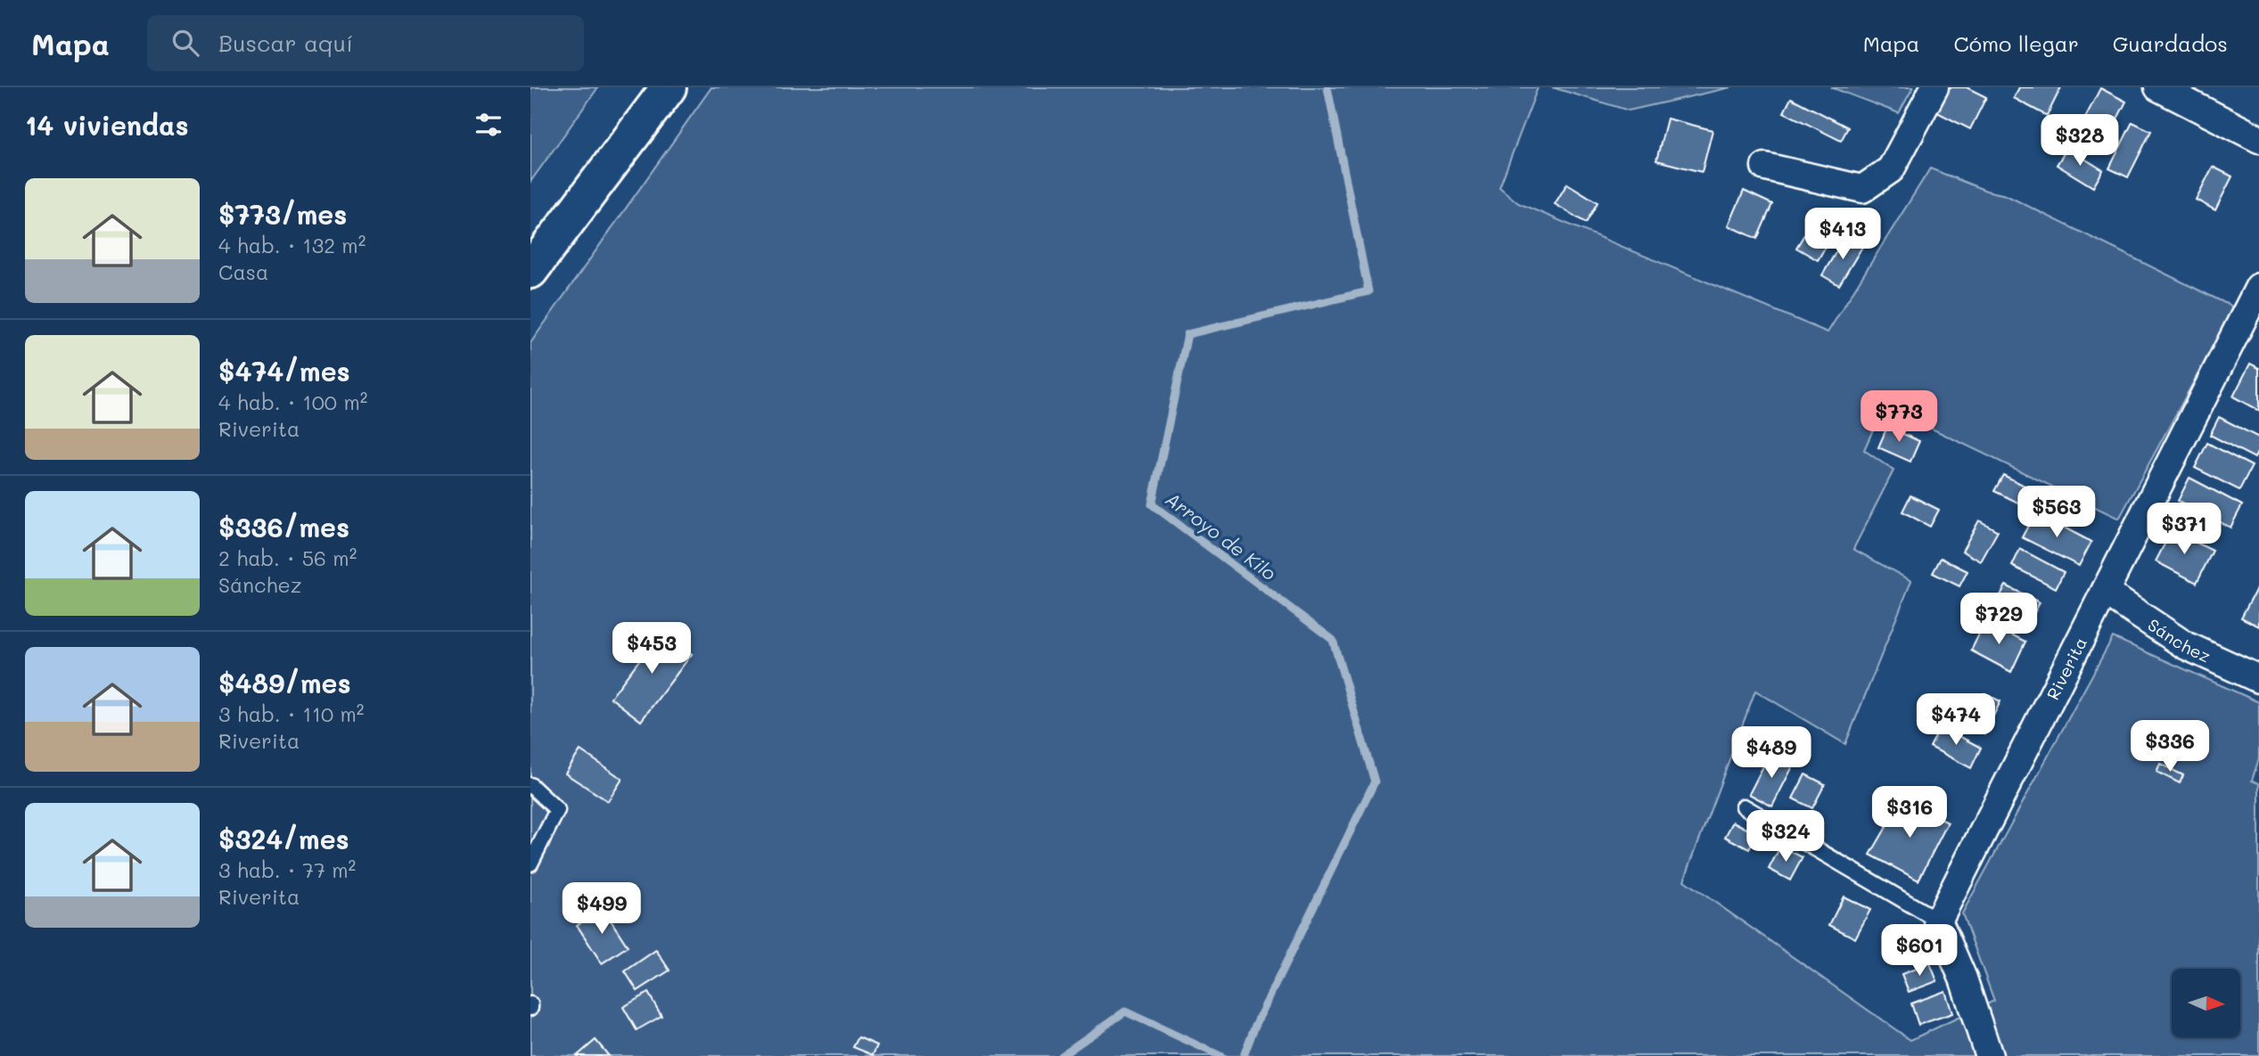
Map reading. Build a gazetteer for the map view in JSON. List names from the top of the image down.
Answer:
{
  "streets": {
    "street": ["Sánchez", "Riverita"]
  },
  "crossings": [
    ["Sánchez", "Riverita"]
  ],
  "water": ["Arroyo de Kilo"],
  "north": "right",
  "page": {
    "header": "Mapa",
    "search": "Buscar aquí",
    "nav": ["Mapa", "Cómo llegar", "Guardados"],
    "heading": "14 viviendas",
    "price": [
      "$328",
      "$413",
      "$773",
      "$563",
      "$371",
      "$729",
      "$453",
      "$474",
      "$336",
      "$489",
      "$316",
      "$324",
      "$499",
      "$601"
    ],
    "list": [
      {
        "name": "$773/mes",
        "note": "4 hab. · 132 m² · Casa"
      },
      {
        "name": "$474/mes",
        "note": "4 hab. · 100 m² · Riverita"
      },
      {
        "name": "$336/mes",
        "note": "2 hab. · 56 m² · Sánchez"
      },
      {
        "name": "$489/mes",
        "note": "3 hab. · 110 m² · Riverita"
      },
      {
        "name": "$324/mes",
        "note": "3 hab. · 77 m² · Riverita"
      }
    ]
  }
}
